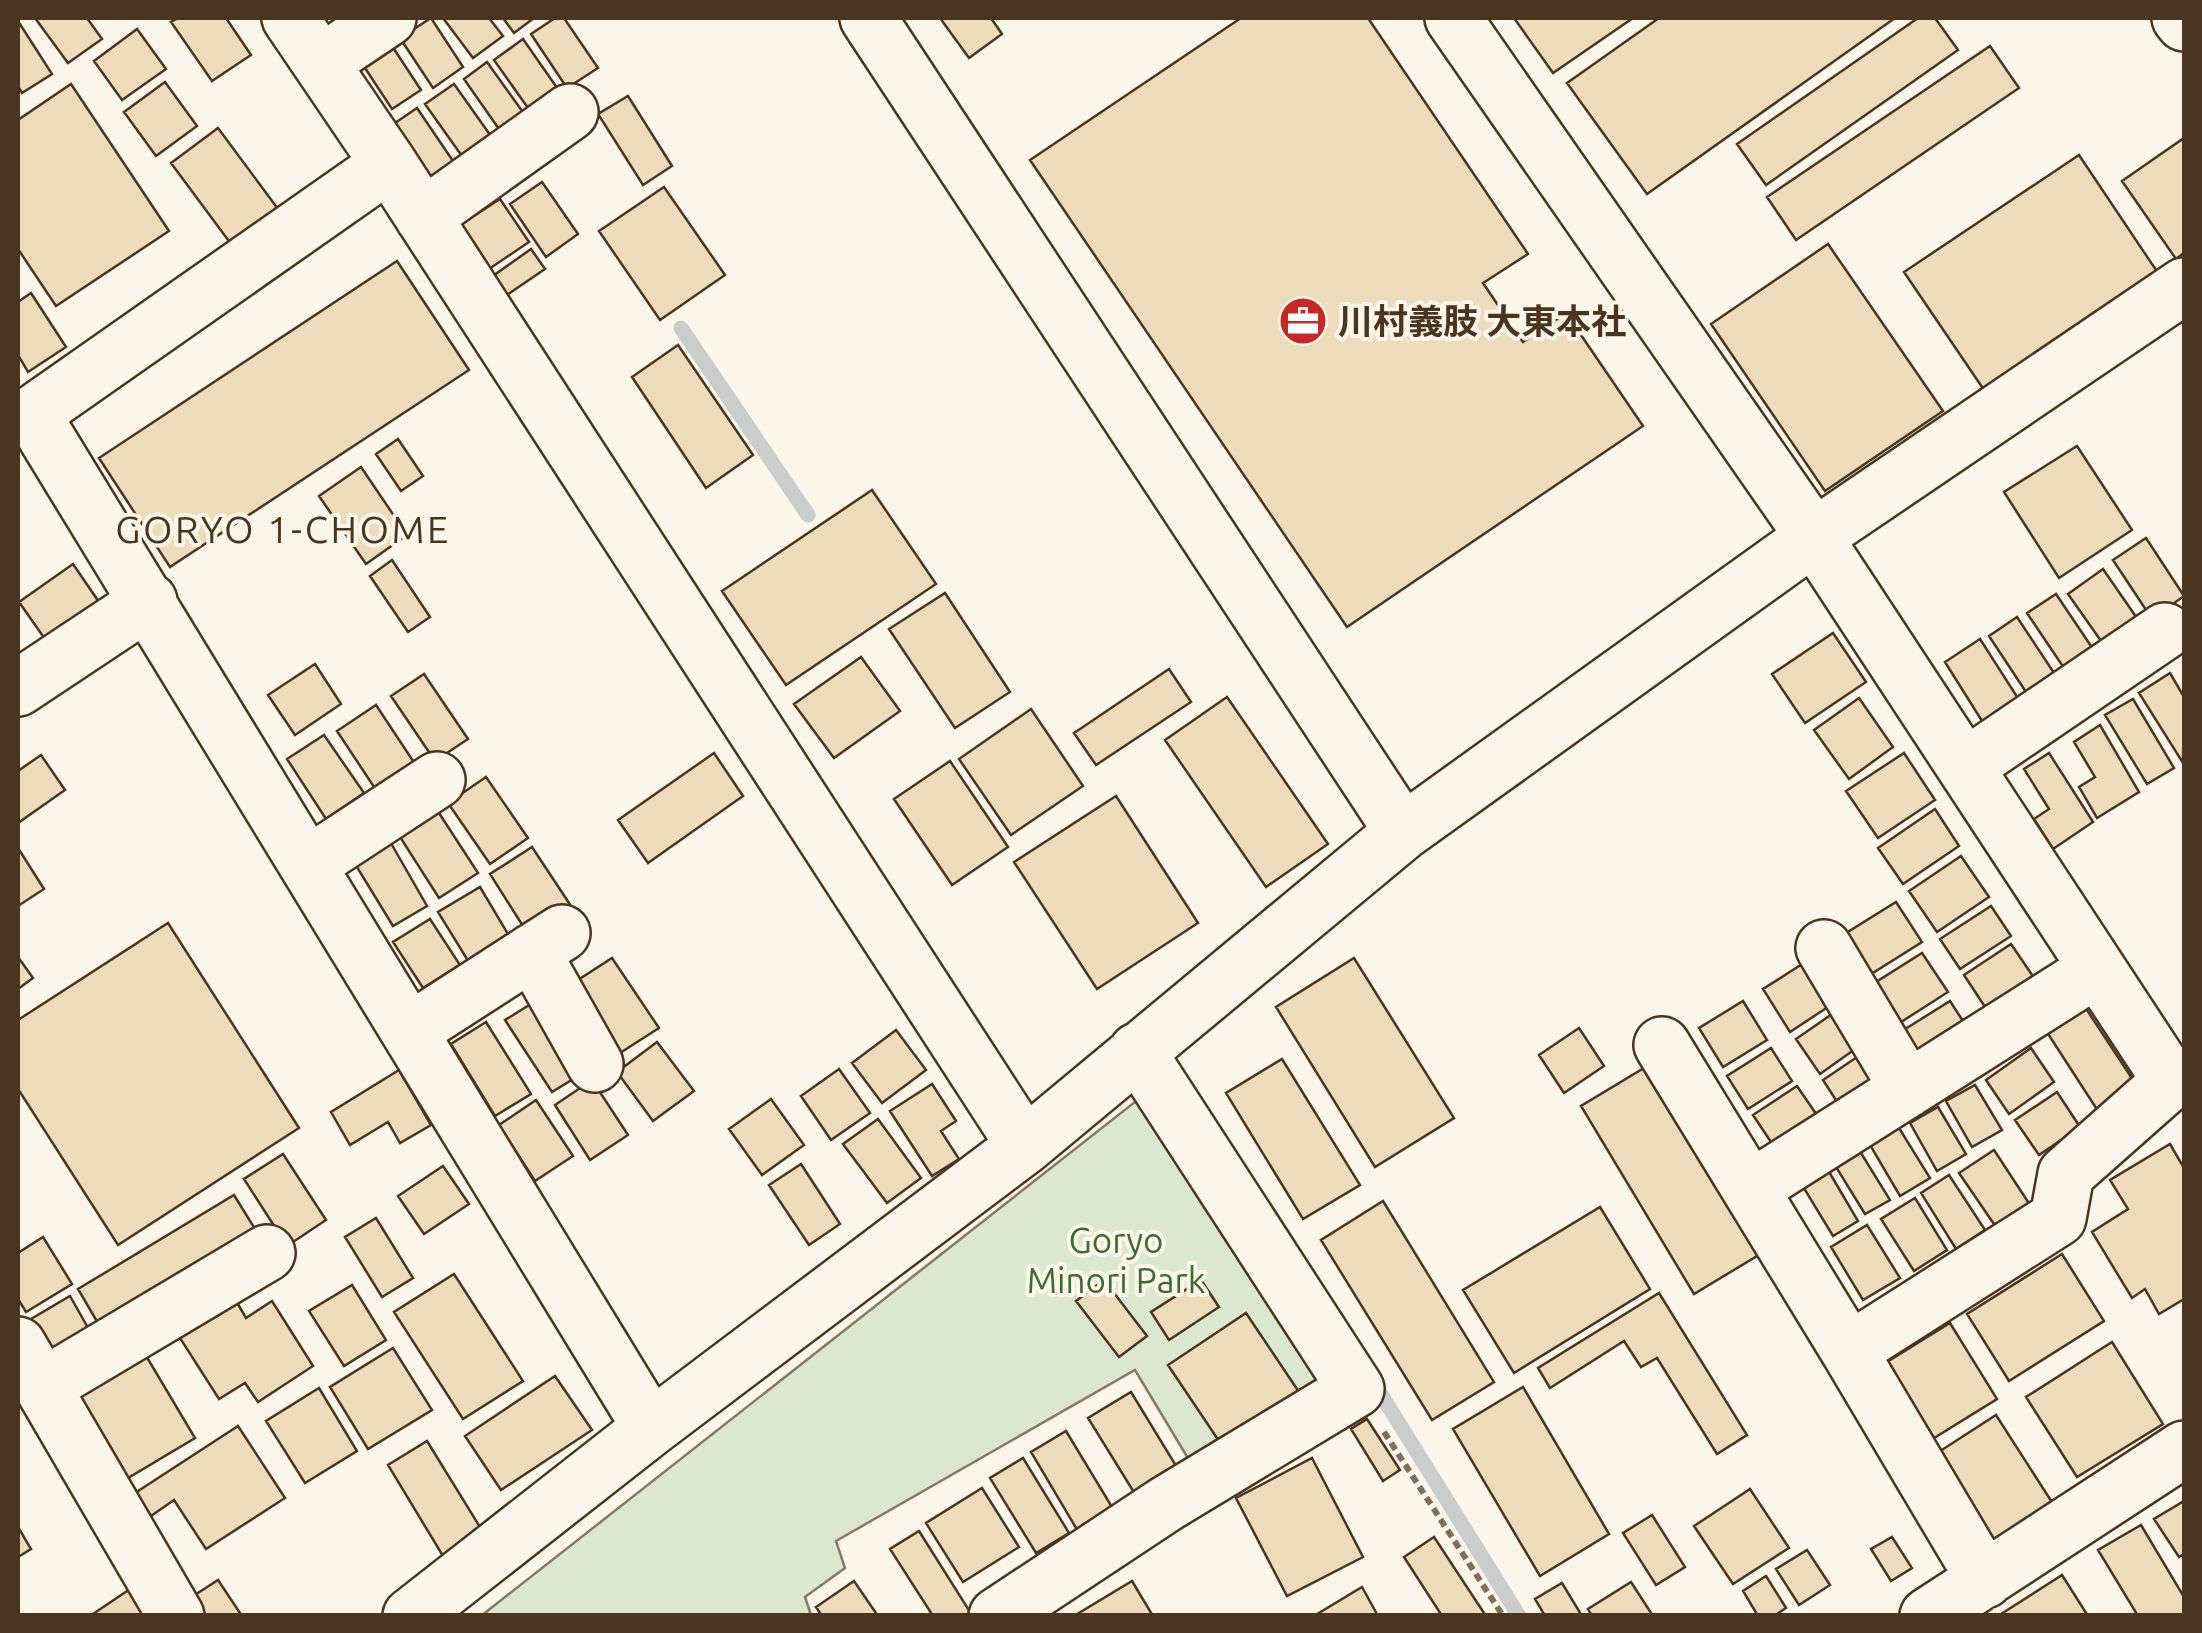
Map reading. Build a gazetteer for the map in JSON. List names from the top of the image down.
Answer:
{
  "districts": ["GORYO 1-CHOME"],
  "parks": ["Goryo Minori Park"],
  "places": {
    "office": ["川村義肢 大東本社"]
  }
}
